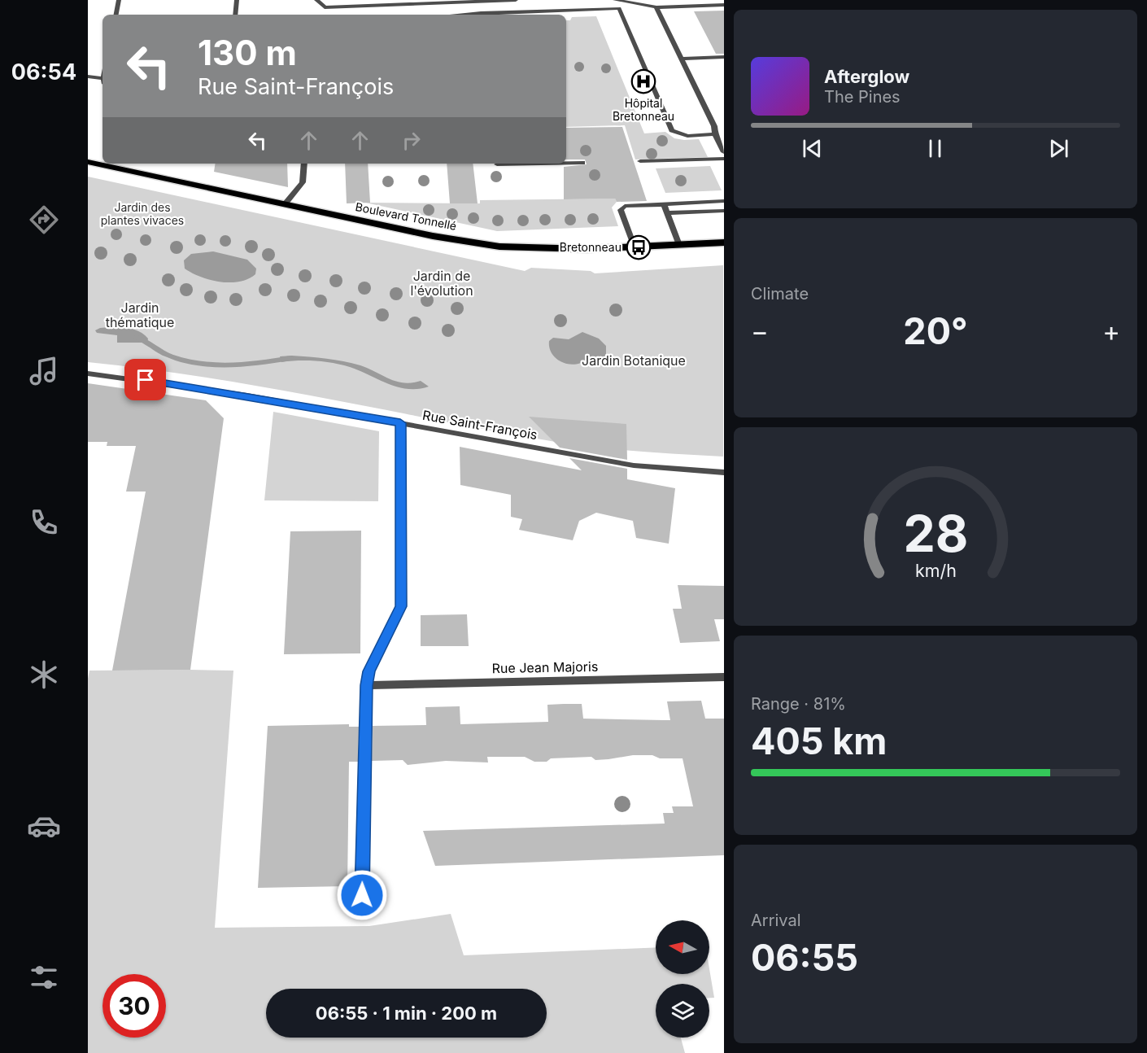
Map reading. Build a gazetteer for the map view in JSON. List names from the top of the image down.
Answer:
{
  "streets": {
    "main road": ["Boulevard Tonnellé"],
    "street": ["Rue Saint-François", "Rue Jean Majoris"]
  },
  "parks": [
    "Jardin des plantes vivaces",
    "Jardin de l'évolution",
    "Jardin thématique",
    "Jardin Botanique"
  ],
  "places": {
    "hospital": ["Hôpital Bretonneau"],
    "bus stop": ["Bretonneau"]
  },
  "north": "left",
  "page": {
    "tabs": "06:54",
    "turn": ["130 m", "Rue Saint-François"],
    "song": ["Afterglow", "The Pines"],
    "tile": [
      "Climate",
      ["Range · 81%", "405 km"],
      ["Arrival", "06:55"]
    ],
    "heat": ["−", "20°", "+"],
    "limit": "30",
    "trip": "06:55 · 1 min · 200 m",
    "gauge": ["28", "km/h"]
  }
}
